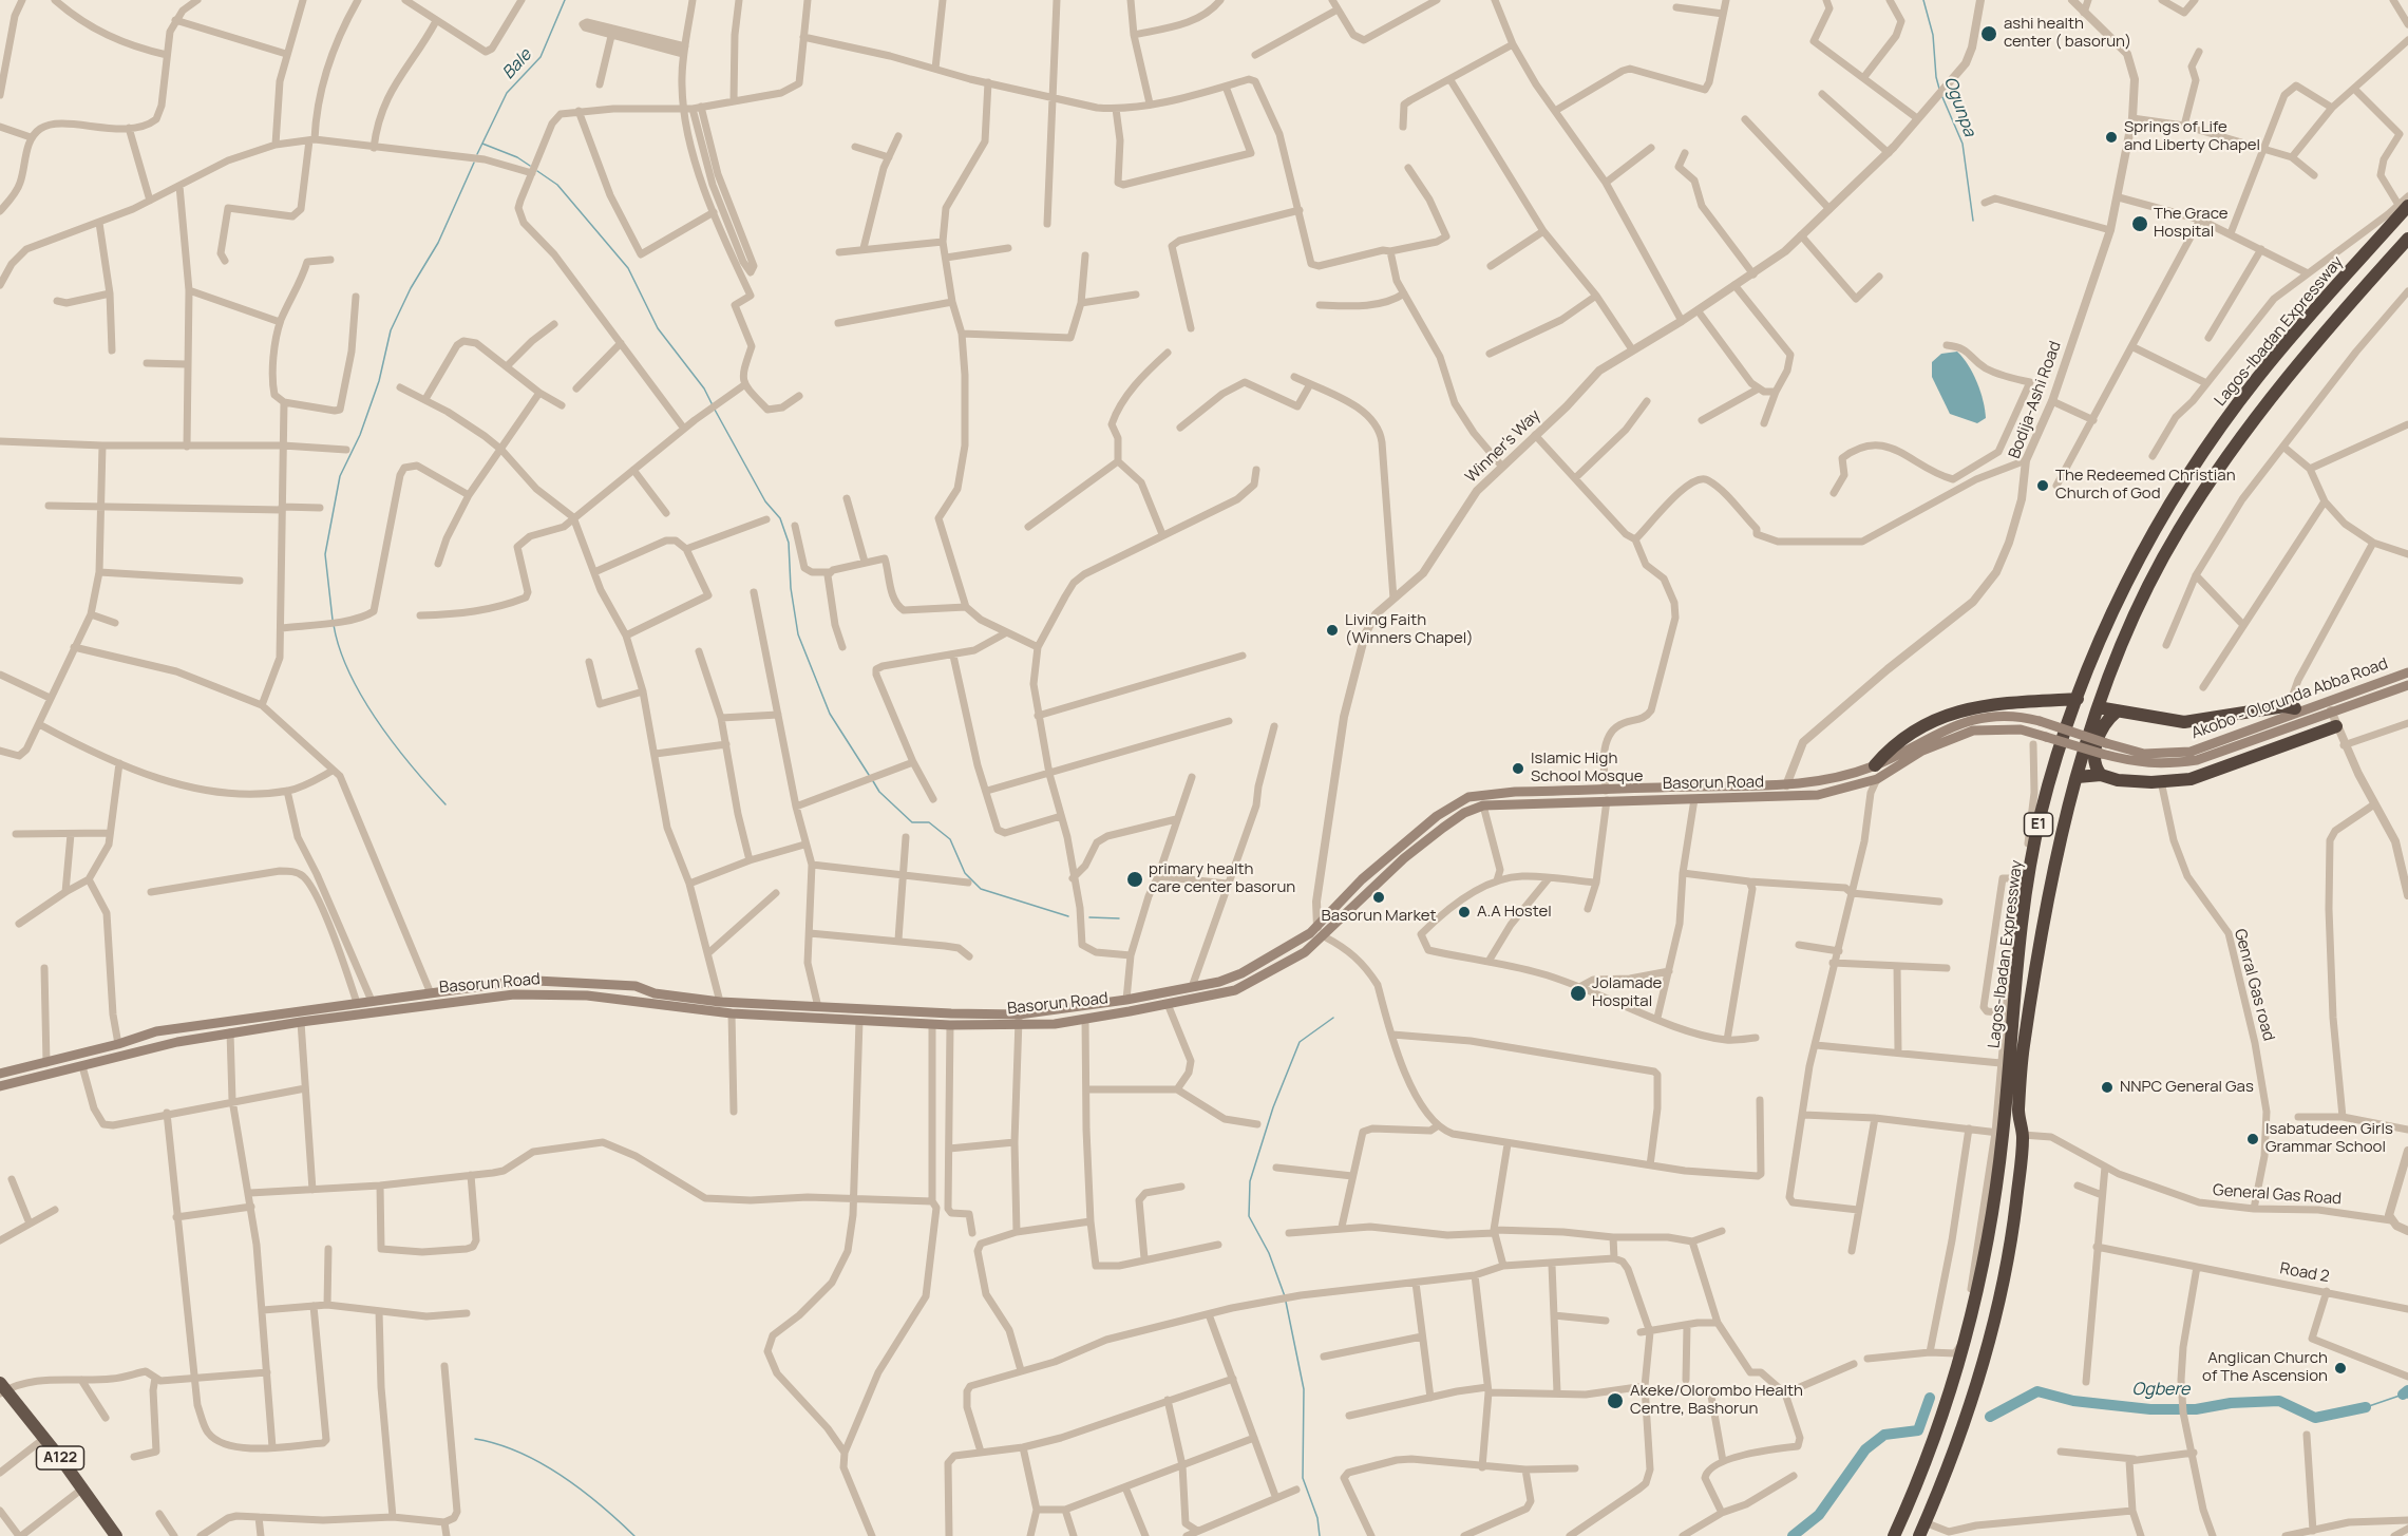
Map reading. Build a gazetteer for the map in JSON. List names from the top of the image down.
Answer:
{
  "streets": {
    "highway": ["Lagos-Ibadan Expressway", "E1", "A122"],
    "main road": ["Akobo - Olorunda Abba Road", "Basorun Road"],
    "street": [
      "Bodija-Ashi Road",
      "Winner's Way",
      "Genral Gas road",
      "General Gas Road",
      "Road 2"
    ]
  },
  "crossings": [
    ["Lagos-Ibadan Expressway", "General Gas Road"],
    ["Bodija-Ashi Road", "Basorun Road"],
    ["Winner's Way", "Basorun Road"],
    ["Akobo - Olorunda Abba Road", "Basorun Road"],
    ["Genral Gas road", "General Gas Road"]
  ],
  "water": ["Bale", "Ogunpa", "Ogbere"],
  "places": [
    "ashi health center ( basorun)",
    "Springs of Life and Liberty Chapel",
    "The Grace Hospital",
    "The Redeemed Christian Church of God",
    "Living Faith (Winners Chapel)",
    "Islamic High School Mosque",
    "primary health care center basorun",
    "Basorun Market",
    "A.A Hostel",
    "Jolamade Hospital",
    "NNPC General Gas",
    "Isabatudeen Girls Grammar School",
    "Anglican Church of The Ascension",
    "Akeke/Olorombo Health Centre, Bashorun"
  ]
}
